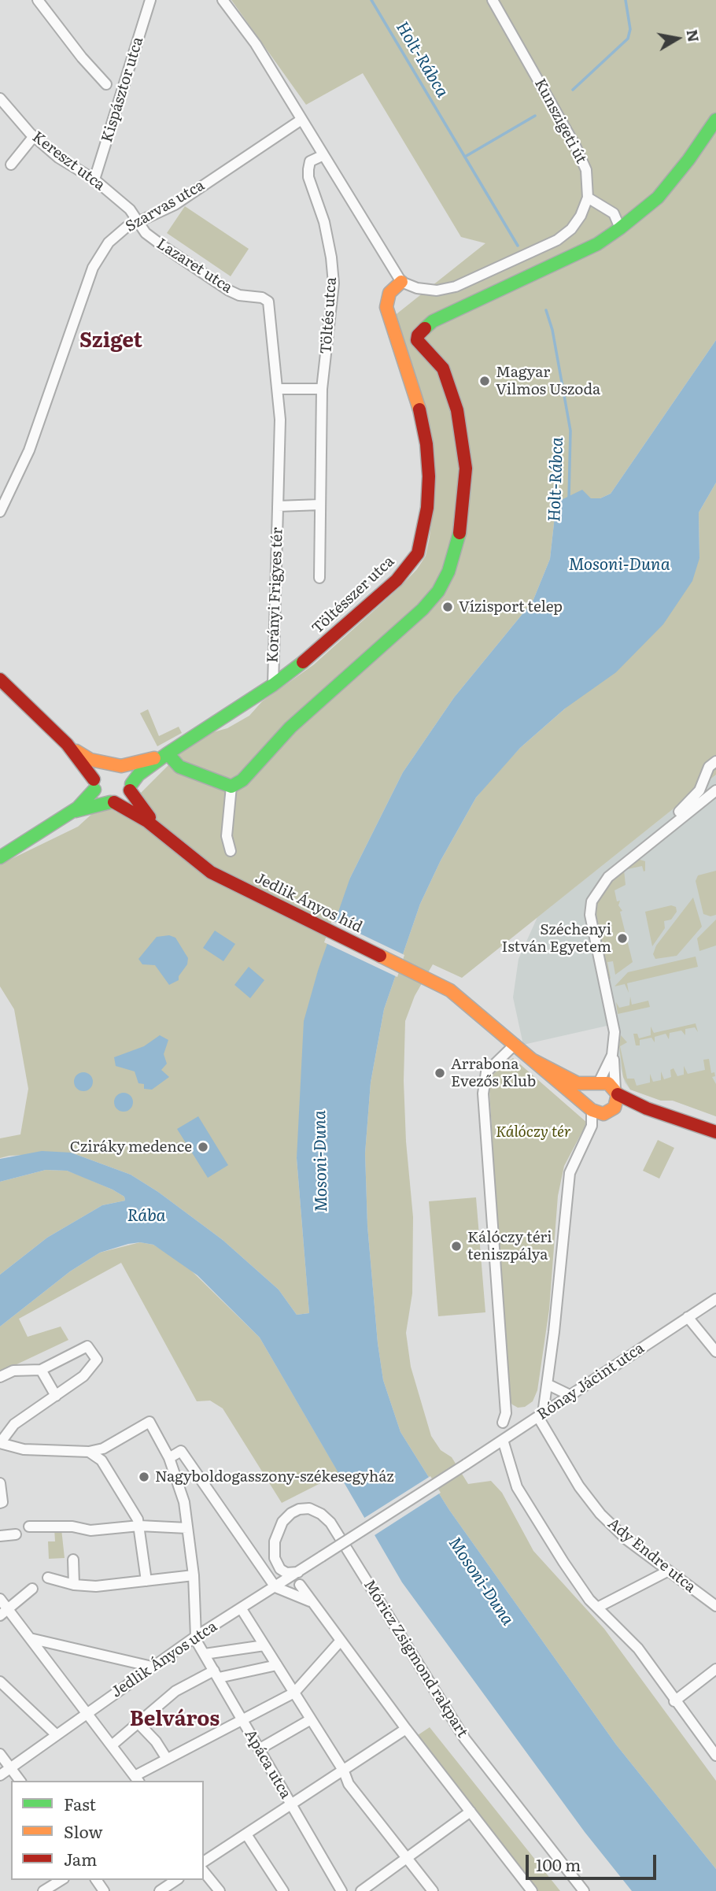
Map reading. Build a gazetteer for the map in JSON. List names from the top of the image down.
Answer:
{
  "streets": {
    "street": [
      "Kispásztor utca",
      "Kunszigeti út",
      "Kereszt utca",
      "Szarvas utca",
      "Lazaret utca",
      "Töltés utca",
      "Korányi Frigyes tér",
      "Töltésszer utca",
      "Jedlik Ányos híd",
      "Rónay Jácint utca",
      "Ady Endre utca",
      "Móricz Zsigmond rakpart",
      "Jedlik Ányos utca",
      "Apáca utca"
    ]
  },
  "crossings": [
    ["Kispásztor utca", "Kereszt utca"],
    ["Kunszigeti út", "Töltésszer utca"],
    ["Kereszt utca", "Szarvas utca"],
    ["Kereszt utca", "Lazaret utca"],
    ["Szarvas utca", "Lazaret utca"],
    ["Lazaret utca", "Korányi Frigyes tér"],
    ["Korányi Frigyes tér", "Töltésszer utca"],
    ["Rónay Jácint utca", "Ady Endre utca"],
    ["Rónay Jácint utca", "Jedlik Ányos utca"],
    ["Jedlik Ányos utca", "Apáca utca"]
  ],
  "districts": ["Sziget", "Belváros"],
  "water": ["Holt-Rábca", "Mosoni-Duna", "Rába"],
  "parks": ["Kálóczy tér"],
  "places": [
    "Magyar Vilmos Uszoda",
    "Vízisport telep",
    "Széchenyi István Egyetem",
    "Arrabona Evezős Klub",
    "Cziráky medence",
    "Kálóczy téri teniszpálya",
    "Nagyboldogasszony-székesegyház"
  ],
  "legend": ["Fast", "Slow", "Jam"],
  "scale_bar": "100 m",
  "north": "right"
}
